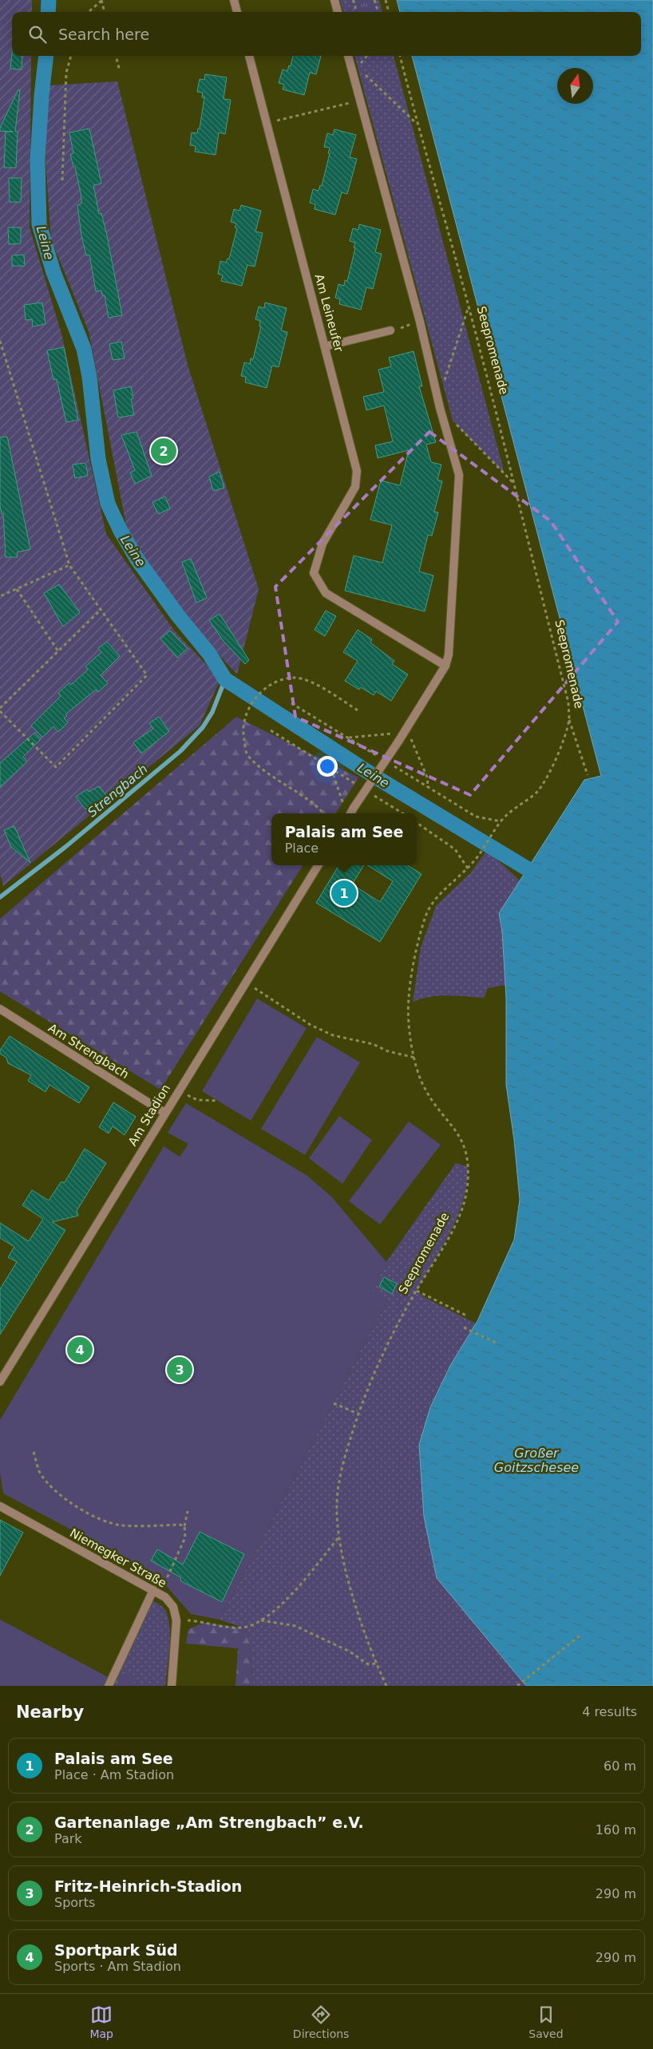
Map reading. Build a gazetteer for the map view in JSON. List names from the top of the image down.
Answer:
{
  "streets": {
    "street": [
      "Am Leineufer",
      "Am Strengbach",
      "Am Stadion",
      "Niemegker Straße"
    ],
    "path": ["Seepromenade"]
  },
  "crossings": [
    ["Am Strengbach", "Am Stadion"]
  ],
  "water": ["Leine", "Strengbach", "Großer Goitzschesee"],
  "north": "top",
  "page": {
    "search": "Search here",
    "pins": [
      "2",
      "1",
      "4",
      "3"
    ],
    "popup": ["Palais am See", "Place"],
    "heading": ["Nearby", "4 results"],
    "list": [
      {
        "mark": "1",
        "name": "Palais am See",
        "note": "Place · Am Stadion",
        "value": "60 m"
      },
      {
        "mark": "2",
        "name": "Gartenanlage „Am Strengbach” e.V.",
        "note": "Park",
        "value": "160 m"
      },
      {
        "mark": "3",
        "name": "Fritz-Heinrich-Stadion",
        "note": "Sports",
        "value": "290 m"
      },
      {
        "mark": "4",
        "name": "Sportpark Süd",
        "note": "Sports · Am Stadion",
        "value": "290 m"
      }
    ],
    "nav": ["Map", "Directions", "Saved"]
  }
}
